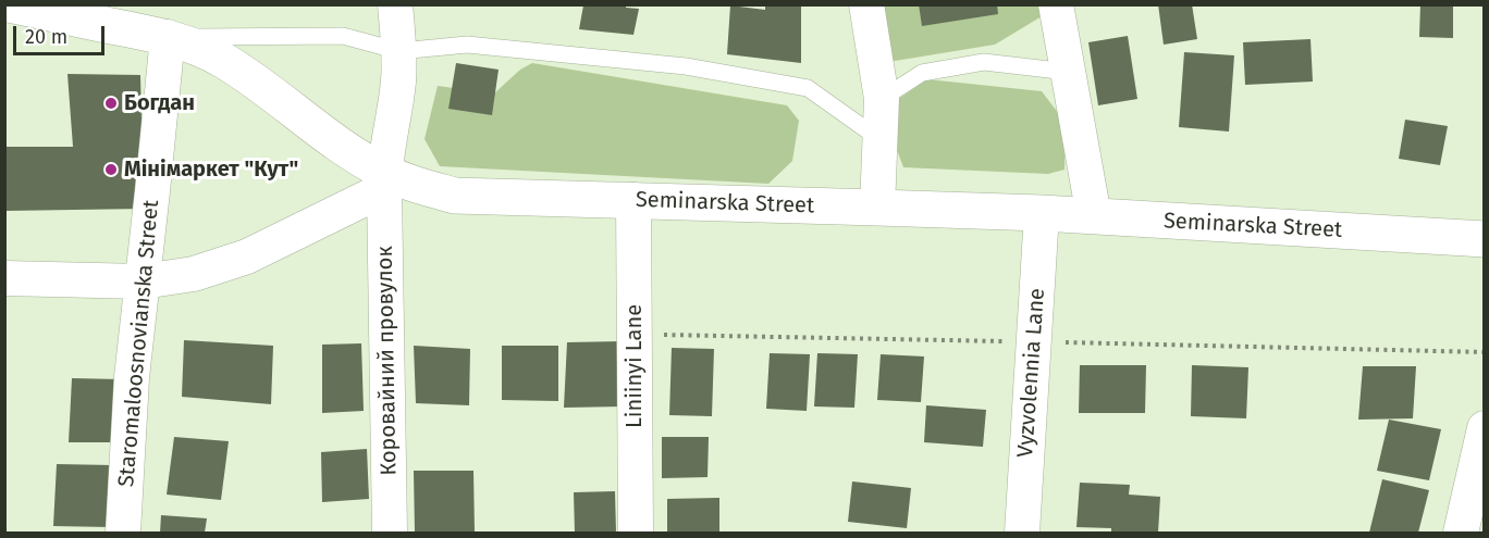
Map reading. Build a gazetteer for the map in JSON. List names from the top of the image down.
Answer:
{
  "streets": {
    "street": [
      "Seminarska Street",
      "Staromaloosnovianska Street",
      "Коровайний провулок",
      "Liniinyi Lane",
      "Vyzvolennia Lane"
    ]
  },
  "crossings": [
    ["Seminarska Street", "Staromaloosnovianska Street"],
    ["Seminarska Street", "Коровайний провулок"],
    ["Seminarska Street", "Liniinyi Lane"],
    ["Seminarska Street", "Vyzvolennia Lane"]
  ],
  "places": ["Богдан", "Мінімаркет \"Кут\""],
  "scale_bar": "20 m"
}
